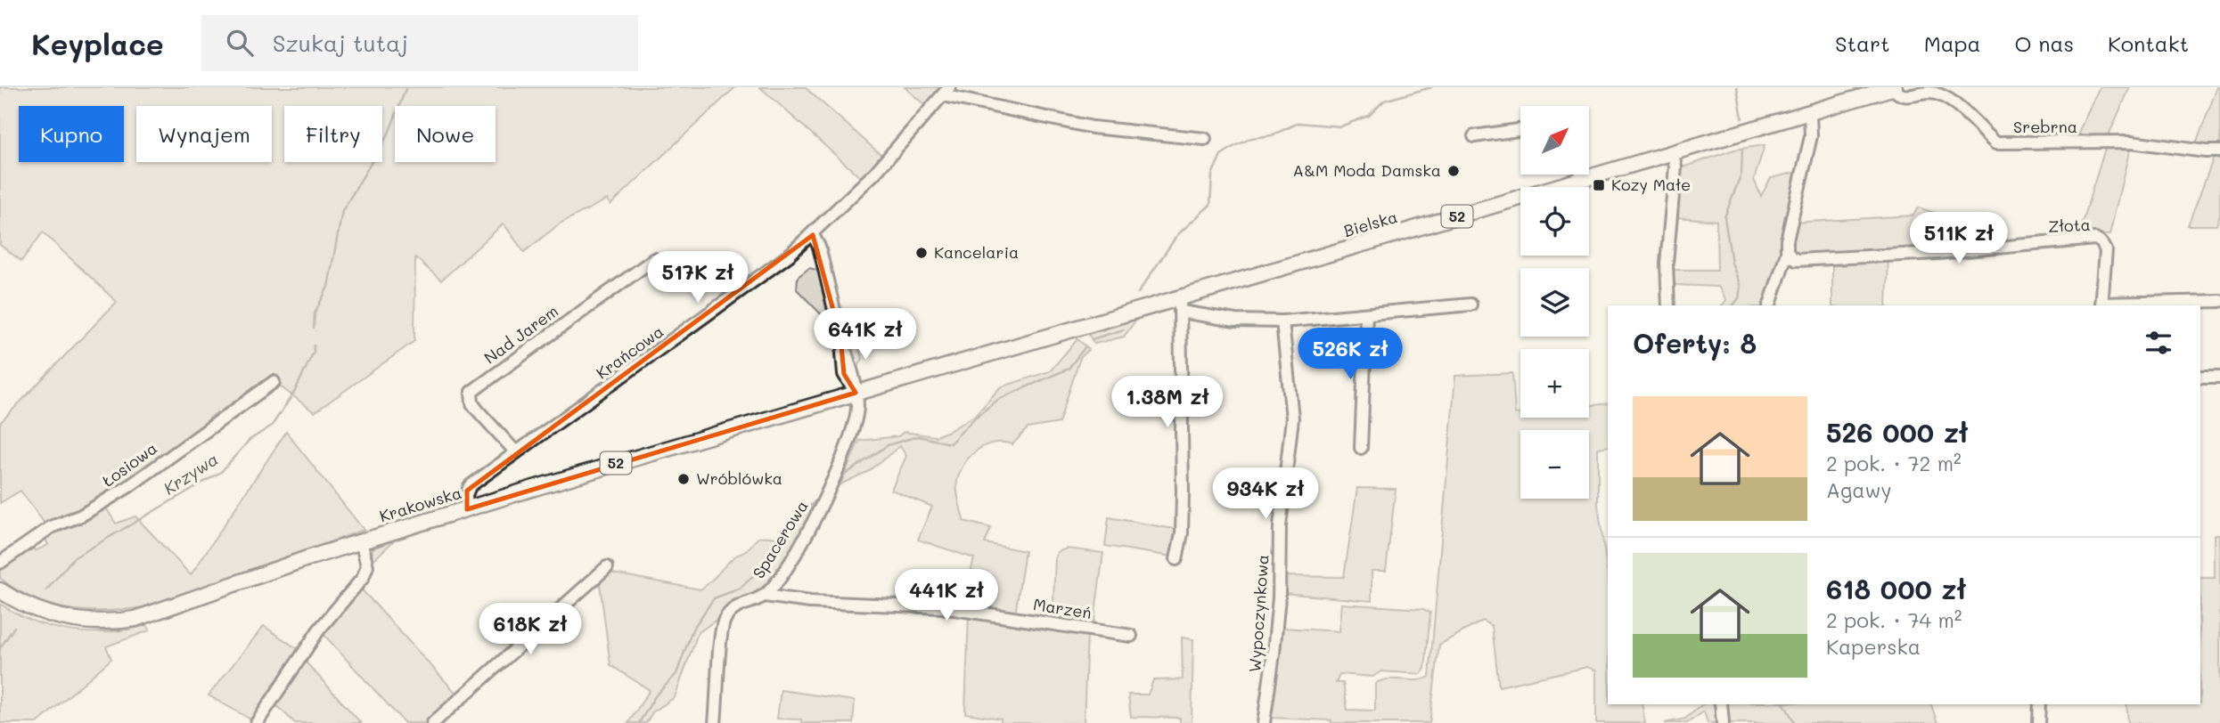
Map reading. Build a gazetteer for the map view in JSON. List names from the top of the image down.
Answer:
{
  "streets": {
    "main road": ["52", "Bielska", "Krakowska"],
    "street": [
      "Srebrna",
      "Złota",
      "Nad Jarem",
      "Krańcowa",
      "Łosiowa",
      "Spacerowa",
      "Marzeń",
      "Wypoczynkowa"
    ]
  },
  "crossings": [
    ["Srebrna", "Bielska"],
    ["Bielska", "Krakowska"],
    ["Bielska", "Spacerowa"],
    ["Nad Jarem", "Krańcowa"],
    ["Krańcowa", "Krakowska"],
    ["Krańcowa", "Spacerowa"],
    ["Krakowska", "Spacerowa"],
    ["Spacerowa", "Marzeń"]
  ],
  "water": ["Krzywa"],
  "places": {
    "other": ["A&M Moda Damska", "Kancelaria", "Wróblówka"],
    "transit": ["Kozy Małe"]
  },
  "north": "top right",
  "page": {
    "header": "Keyplace",
    "search": "Szukaj tutaj",
    "nav": [
      "Start",
      "Mapa",
      "O nas",
      "Kontakt"
    ],
    "map_buttons": ["+", "−"],
    "chip": [
      "Kupno",
      "Wynajem",
      "Filtry",
      "Nowe"
    ],
    "price": [
      "511K zł",
      "517K zł",
      "641K zł",
      "526K zł",
      "1.38M zł",
      "934K zł",
      "441K zł",
      "618K zł"
    ],
    "heading": "Oferty: 8",
    "list": [
      {
        "name": "526 000 zł",
        "note": "2 pok. · 72 m² · Agawy"
      },
      {
        "name": "618 000 zł",
        "note": "2 pok. · 74 m² · Kaperska"
      }
    ]
  }
}
